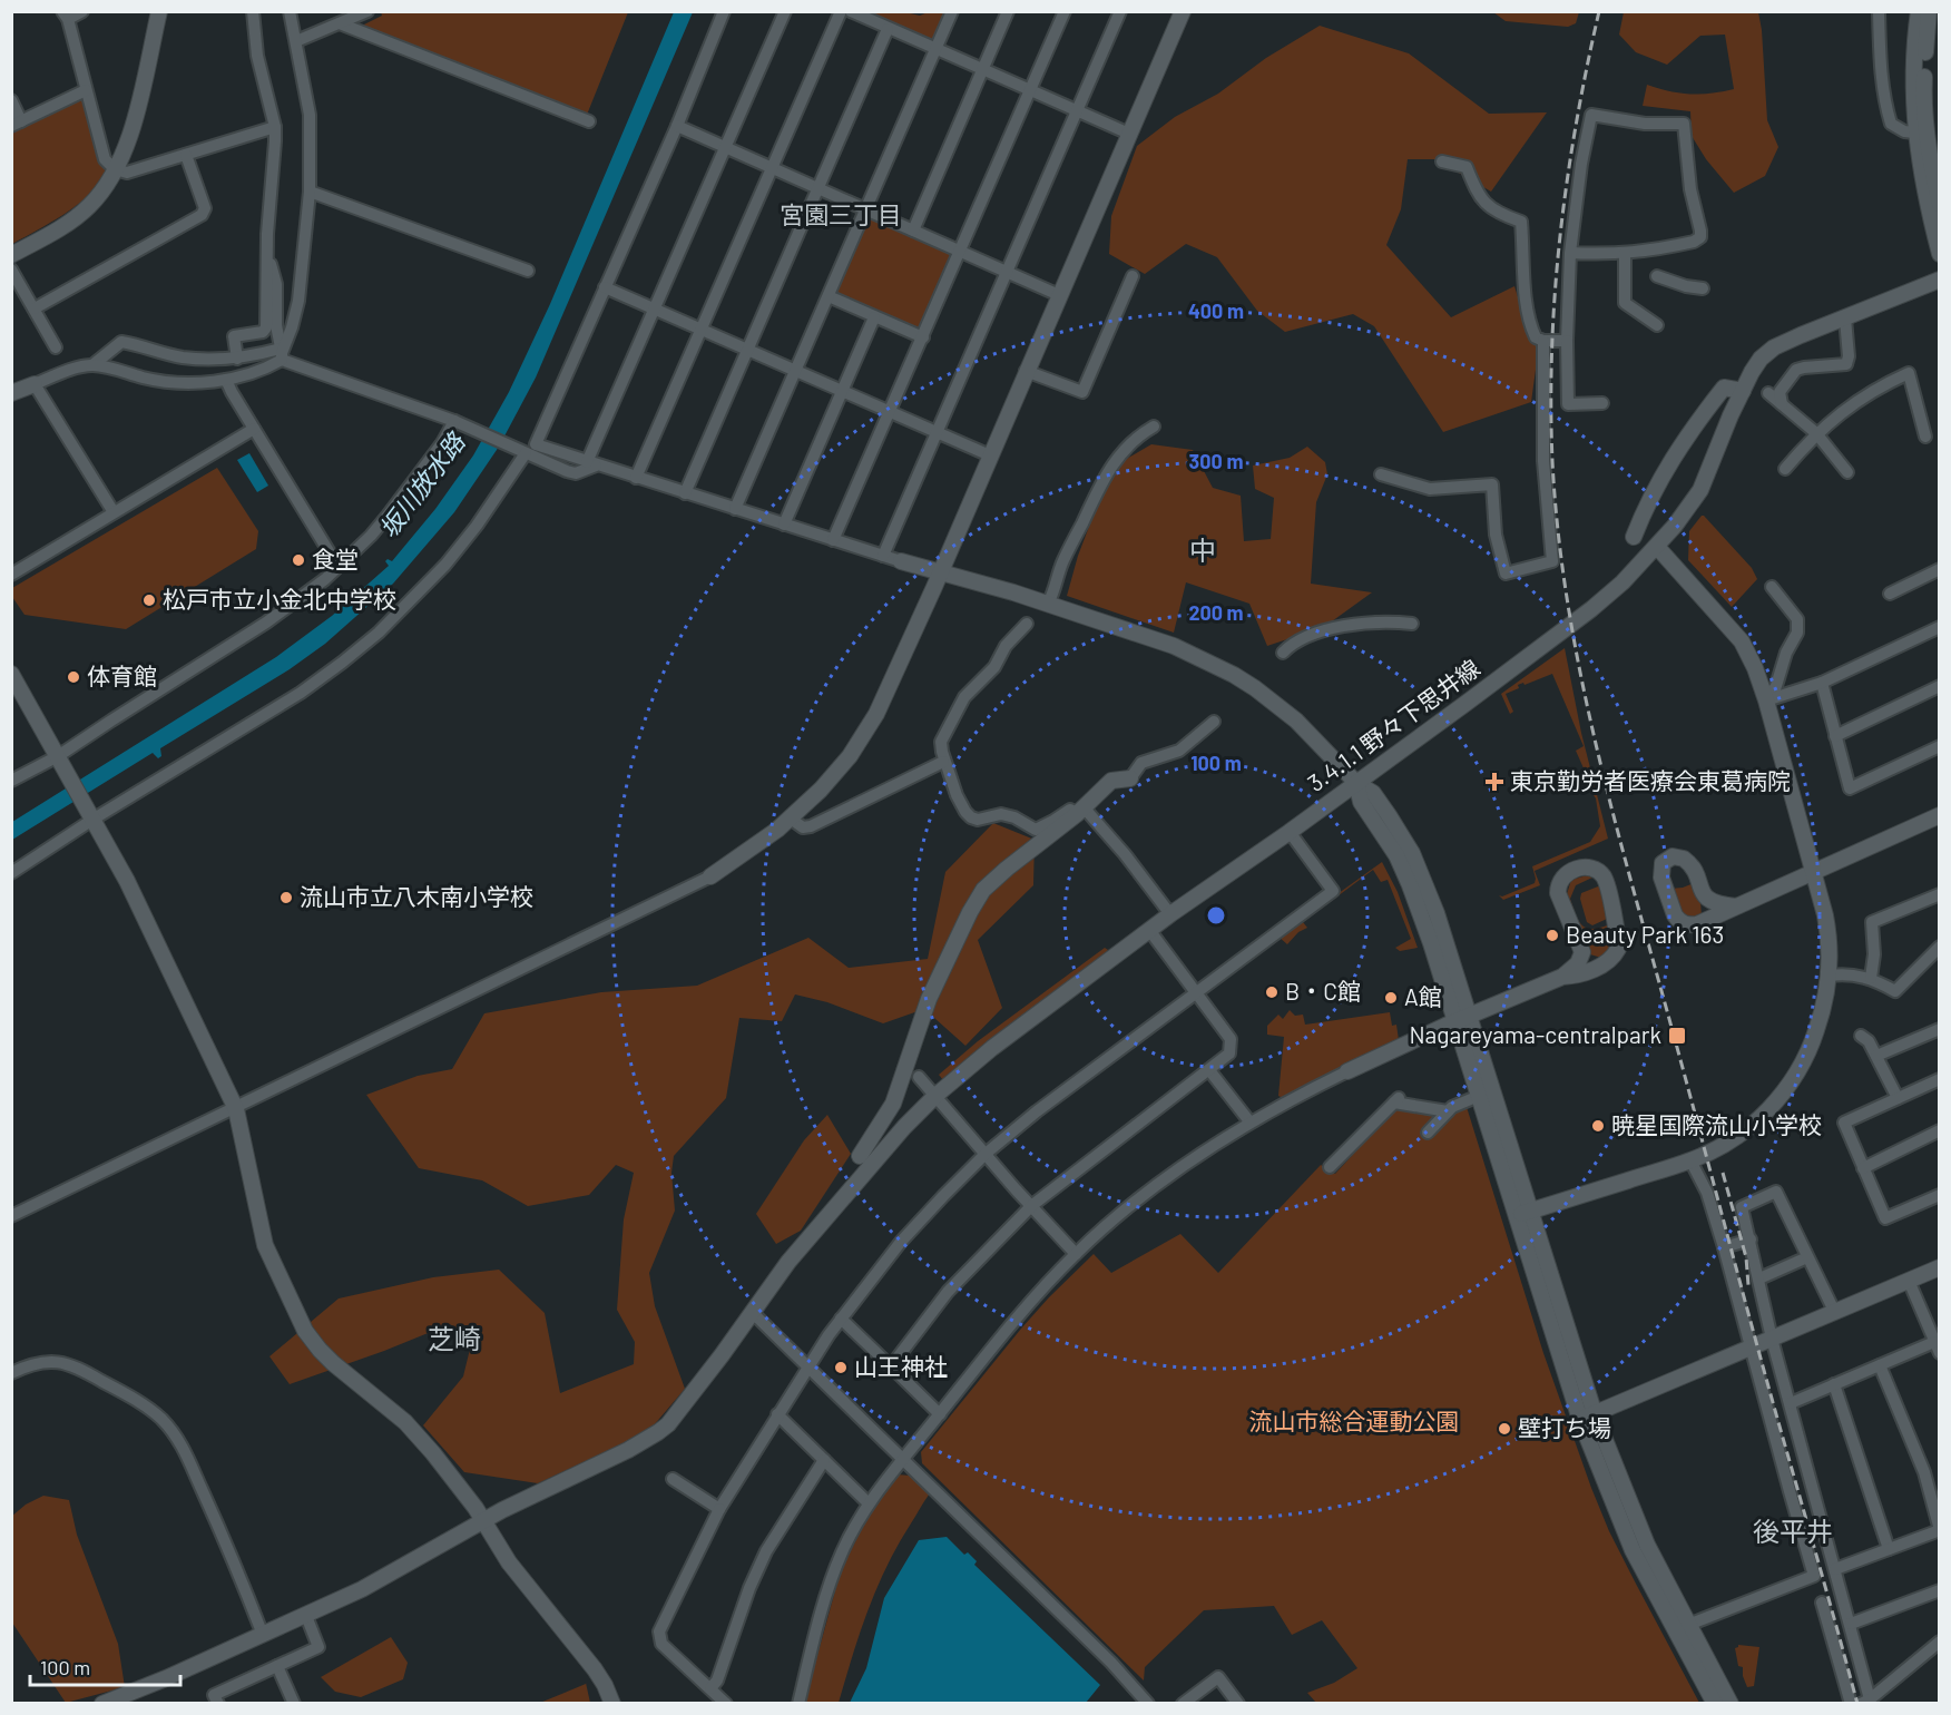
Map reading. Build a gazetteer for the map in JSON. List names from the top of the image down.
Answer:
{
  "streets": {
    "street": ["3.4.1.1 野々下思井線"]
  },
  "districts": [
    "宮園三丁目",
    "中",
    "芝崎",
    "後平井"
  ],
  "water": ["坂川放水路"],
  "parks": ["流山市総合運動公園"],
  "places": {
    "other": [
      "食堂",
      "松戸市立小金北中学校",
      "体育館",
      "流山市立八木南小学校",
      "Beauty Park 163",
      "B・C館",
      "A館",
      "暁星国際流山小学校",
      "山王神社",
      "壁打ち場"
    ],
    "health": ["東京勤労者医療会東葛病院"],
    "transit": ["Nagareyama-centralpark"]
  },
  "scale_bar": "100 m",
  "rings": [
    "400 m",
    "300 m",
    "200 m",
    "100 m"
  ]
}
